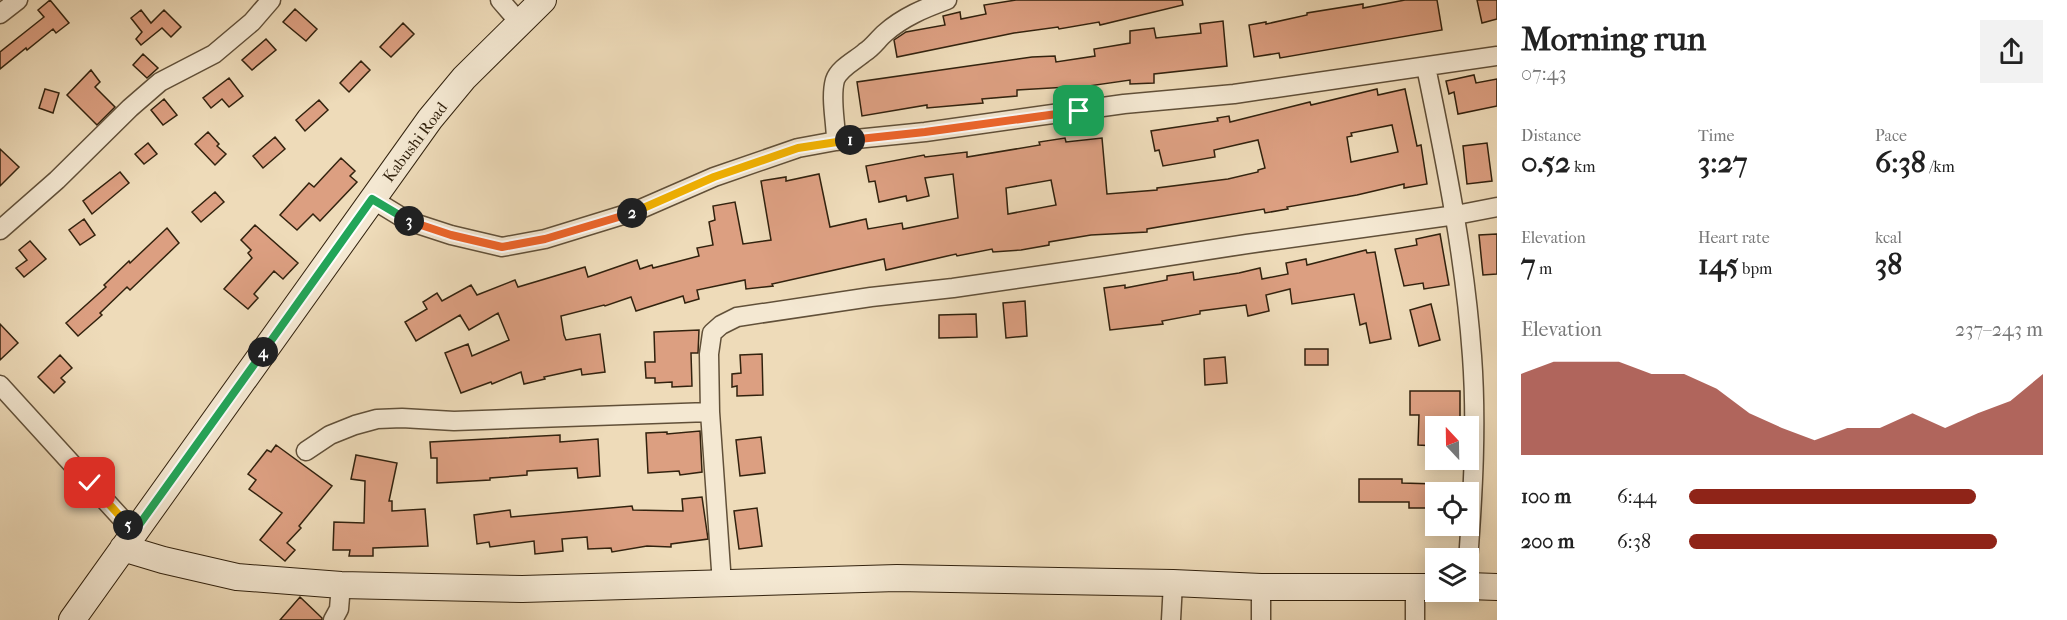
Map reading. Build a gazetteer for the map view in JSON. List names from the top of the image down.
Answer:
{
  "streets": {
    "street": ["Kabushi Road"]
  },
  "north": "top",
  "page": {
    "heading": ["Morning run", "07:43"],
    "stats": [
      ["Distance", "0.52 km"],
      ["Time", "3:27"],
      ["Pace", "6:38 /km"],
      ["Elevation", "7 m"],
      ["Heart rate", "145 bpm"],
      ["kcal", "38"]
    ],
    "pins": [
      "1",
      "2",
      "3",
      "4",
      "5"
    ],
    "chart": ["Elevation", "237–243 m"],
    "list": [
      {
        "name": "100 m",
        "note": "6:44"
      },
      {
        "name": "200 m",
        "note": "6:38"
      }
    ]
  }
}
